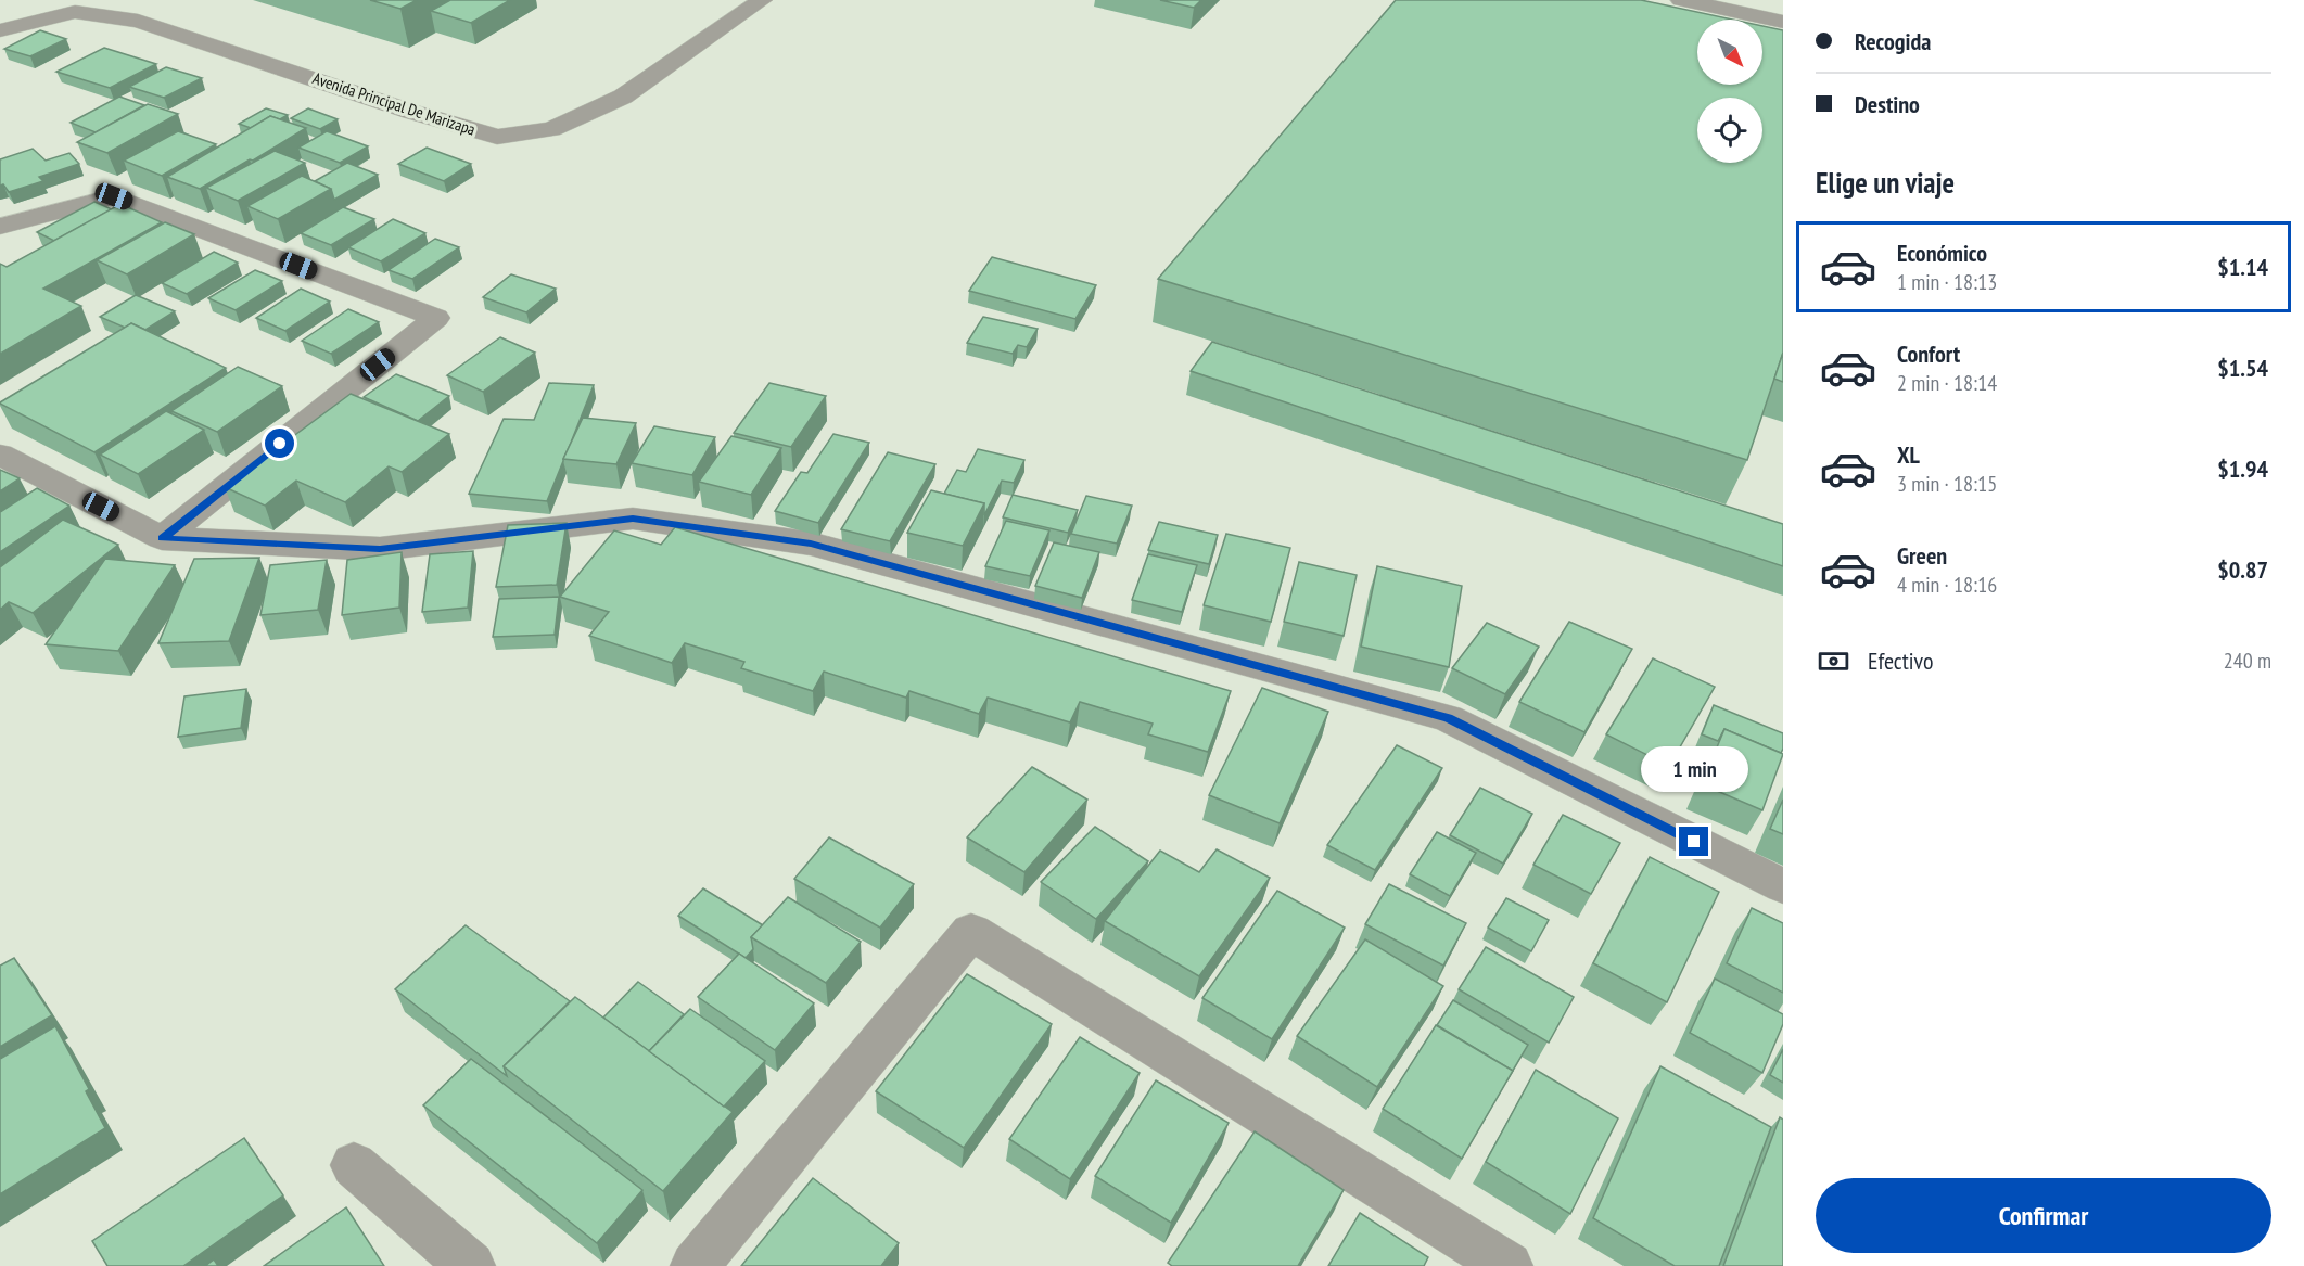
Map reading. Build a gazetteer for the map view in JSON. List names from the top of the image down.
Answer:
{
  "streets": {
    "street": ["Avenida Principal De Marizapa"]
  },
  "north": "bottom right",
  "page": {
    "banner": ["Recogida", "Destino"],
    "heading": "Elige un viaje",
    "list": [
      {
        "name": "Económico",
        "note": "1 min · 18:13",
        "value": "$1.14"
      },
      {
        "name": "Confort",
        "note": "2 min · 18:14",
        "value": "$1.54"
      },
      {
        "name": "XL",
        "note": "3 min · 18:15",
        "value": "$1.94"
      },
      {
        "name": "Green",
        "note": "4 min · 18:16",
        "value": "$0.87"
      }
    ],
    "pay": ["Efectivo", "240 m"],
    "bubble": "1 min",
    "buttons": "Confirmar"
  }
}
